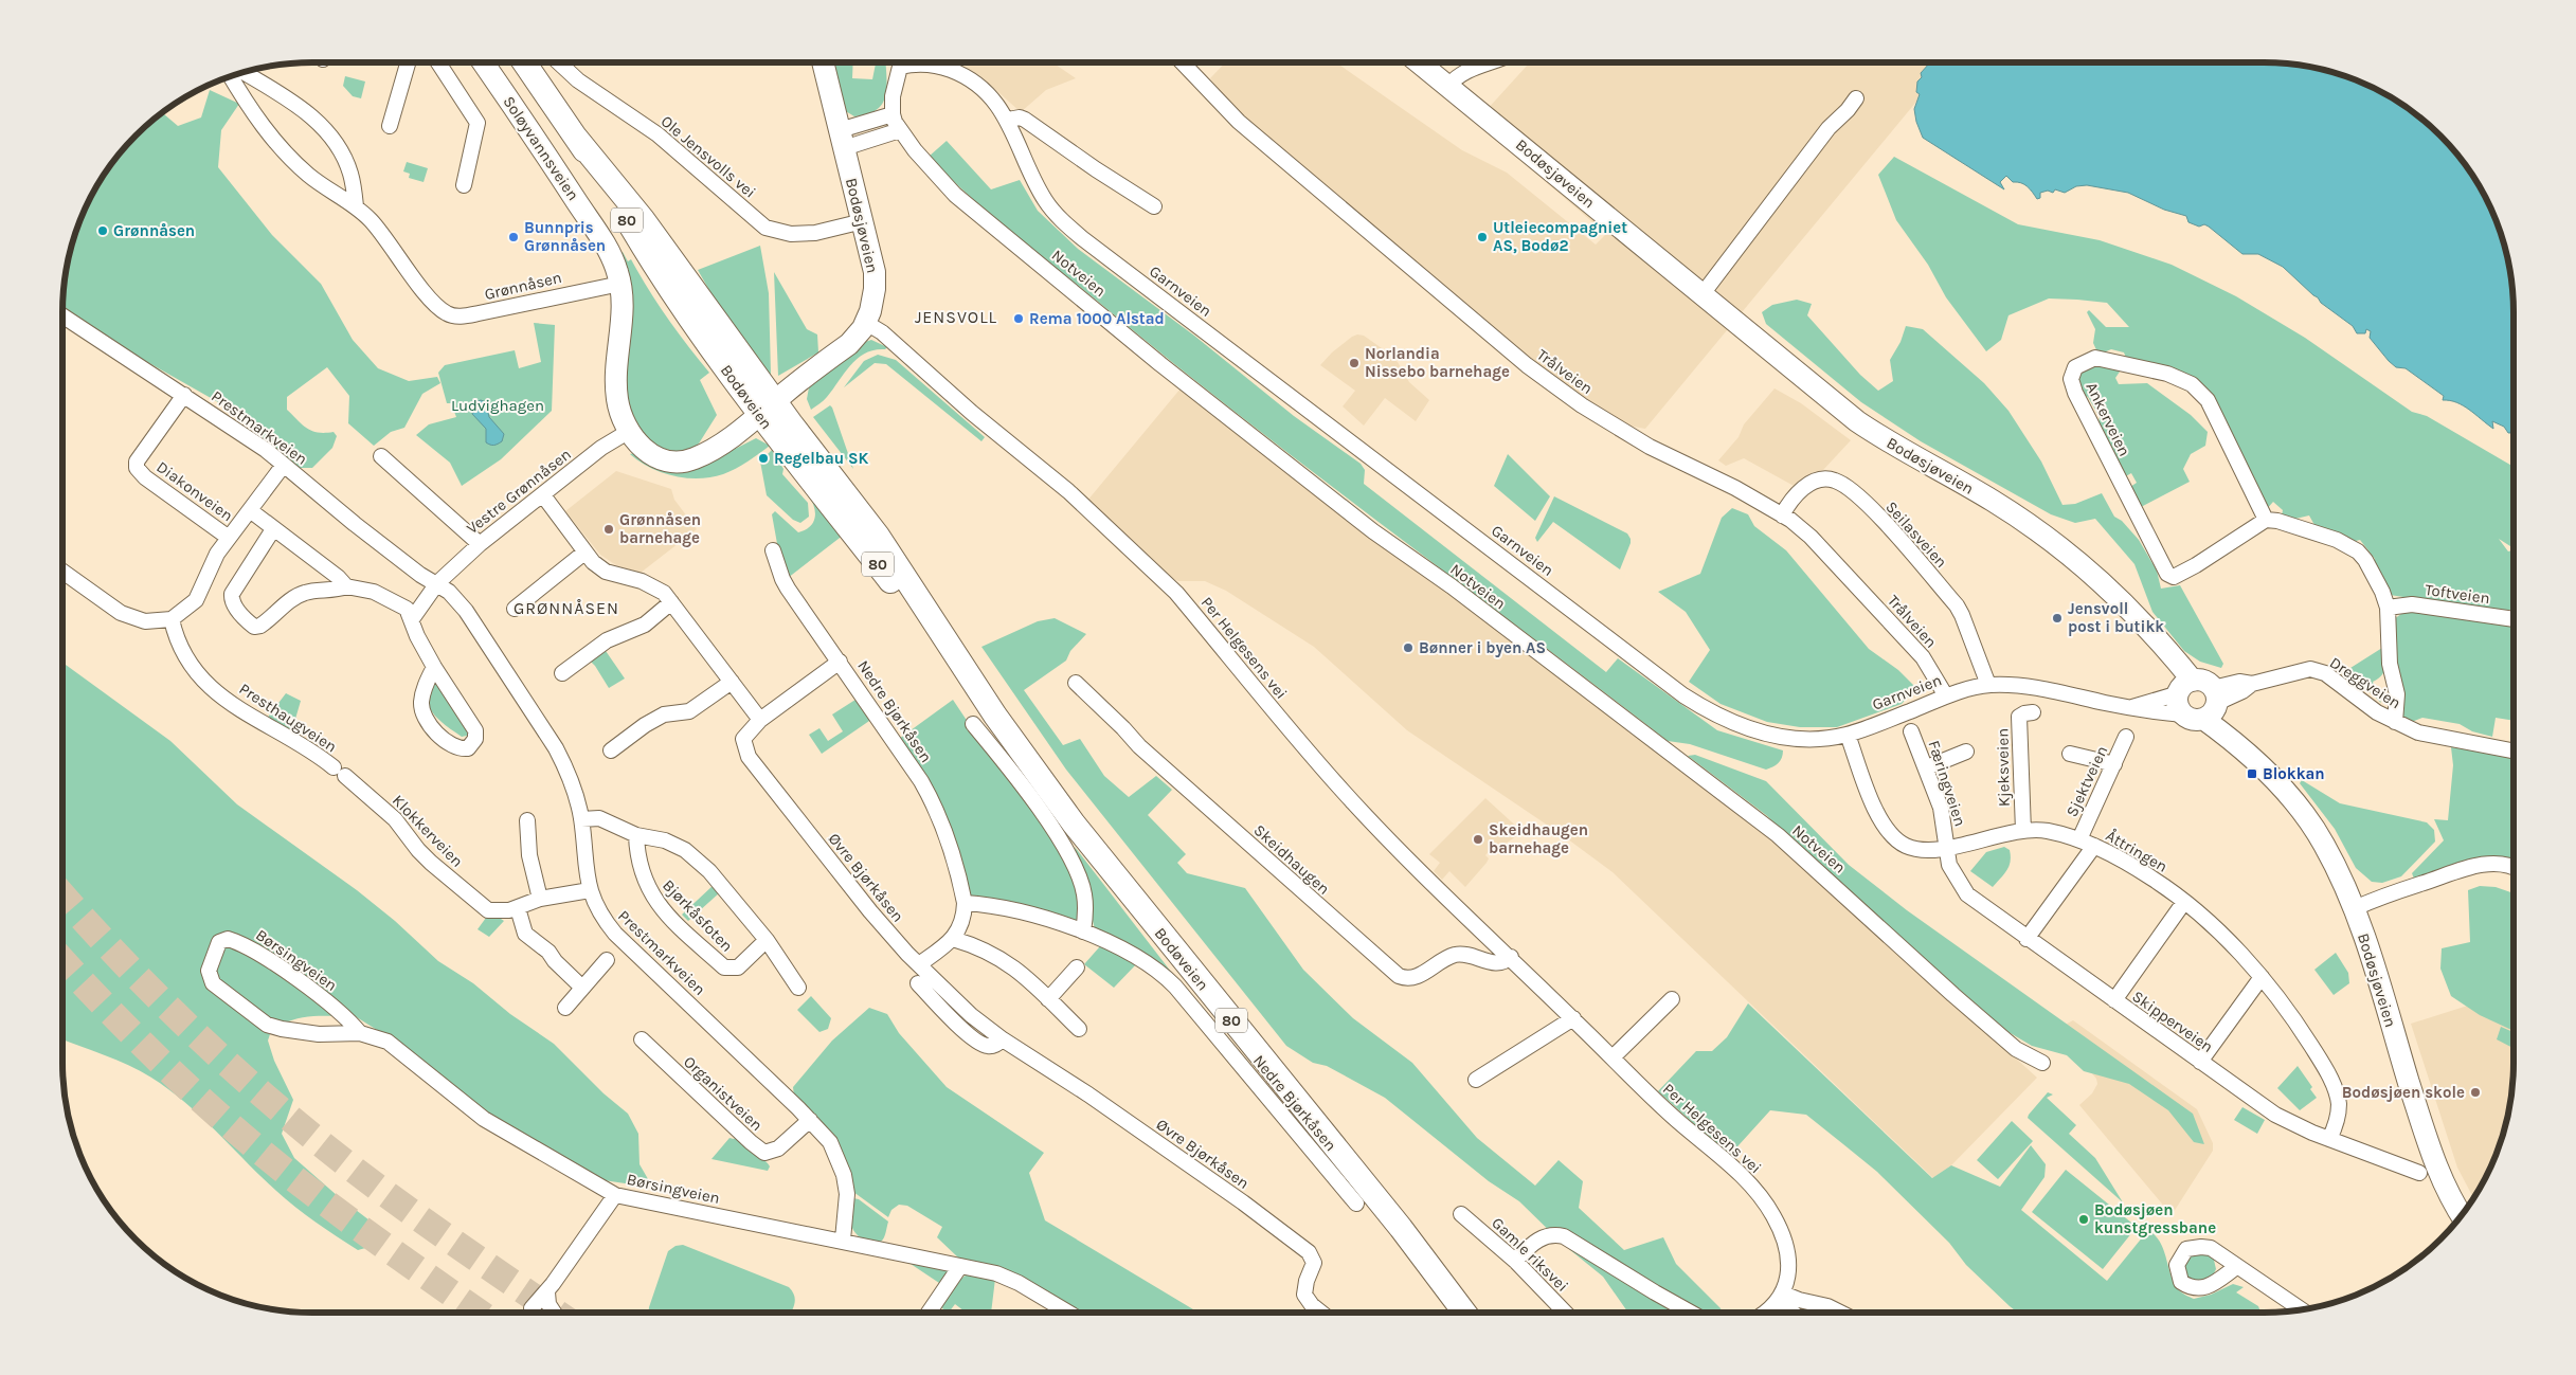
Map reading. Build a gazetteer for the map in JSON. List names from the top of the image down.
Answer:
{
  "streets": {
    "main road": ["80", "Bodøveien"],
    "street": [
      "Soløyvannsveien",
      "Ole Jensvolls vei",
      "Bodøsjøveien",
      "Notveien",
      "Grønnåsen",
      "Garnveien",
      "Trålveien",
      "Ankerveien",
      "Prestmarkveien",
      "Diakonveien",
      "Vestre Grønnåsen",
      "Seilasveien",
      "Toftveien",
      "Per Helgesens vei",
      "Dreggveien",
      "Nedre Bjørkåsen",
      "Presthaugveien",
      "Kjeksveien",
      "Sjektveien",
      "Færingveien",
      "Klokkerveien",
      "Åttringen",
      "Skeidhaugen",
      "Øvre Bjørkåsen",
      "Bjørkåsfoten",
      "Børsingveien",
      "Skipperveien",
      "Organistveien",
      "Gamle riksvei"
    ]
  },
  "crossings": [
    ["Soløyvannsveien", "Bodøsjøveien"],
    ["Soløyvannsveien", "Grønnåsen"],
    ["Soløyvannsveien", "Bodøveien"],
    ["Soløyvannsveien", "Vestre Grønnåsen"],
    ["Ole Jensvolls vei", "Bodøsjøveien"],
    ["Bodøsjøveien", "Garnveien"],
    ["Bodøsjøveien", "Bodøveien"],
    ["Bodøsjøveien", "Per Helgesens vei"],
    ["Bodøsjøveien", "Dreggveien"],
    ["Notveien", "Garnveien"],
    ["Garnveien", "Trålveien"],
    ["Garnveien", "Seilasveien"],
    ["Garnveien", "Dreggveien"],
    ["Garnveien", "Åttringen"],
    ["Trålveien", "Seilasveien"],
    ["Prestmarkveien", "Diakonveien"],
    ["Prestmarkveien", "Vestre Grønnåsen"],
    ["Prestmarkveien", "Klokkerveien"],
    ["Prestmarkveien", "Børsingveien"],
    ["Prestmarkveien", "Organistveien"],
    ["Diakonveien", "Presthaugveien"],
    ["Per Helgesens vei", "Skeidhaugen"],
    ["Nedre Bjørkåsen", "Øvre Bjørkåsen"],
    ["Presthaugveien", "Klokkerveien"],
    ["Kjeksveien", "Åttringen"],
    ["Sjektveien", "Åttringen"],
    ["Færingveien", "Åttringen"],
    ["Færingveien", "Skipperveien"],
    ["Åttringen", "Skipperveien"]
  ],
  "districts": ["JENSVOLL", "GRØNNÅSEN"],
  "parks": ["Ludvighagen"],
  "places": {
    "other": [
      "Grønnåsen",
      "Bunnpris Grønnåsen",
      "Utleiecompagniet AS, Bodø2",
      "Rema 1000 Alstad",
      "Norlandia Nissebo barnehage",
      "Regelbau SK",
      "Grønnåsen barnehage",
      "Jensvoll post i butikk",
      "Bønner i byen AS",
      "Skeidhaugen barnehage",
      "Bodøsjøen skole",
      "Bodøsjøen kunstgressbane"
    ],
    "transit": ["Blokkan"]
  }
}
